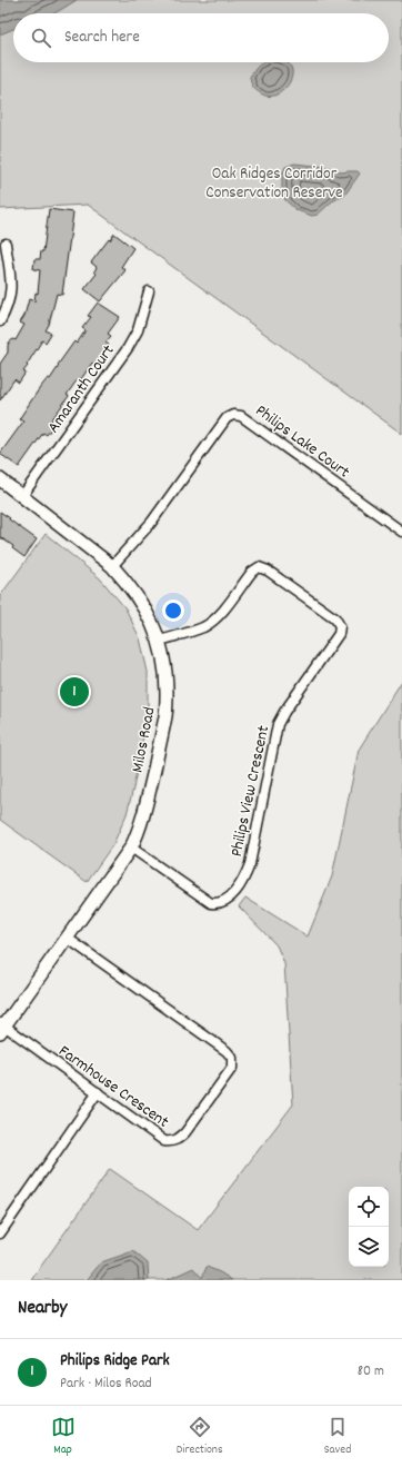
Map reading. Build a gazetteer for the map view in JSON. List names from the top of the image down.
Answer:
{
  "streets": {
    "street": [
      "Amaranth Court",
      "Philips Lake Court",
      "Milos Road",
      "Philips View Crescent",
      "Farmhouse Crescent"
    ]
  },
  "crossings": [
    ["Amaranth Court", "Milos Road"],
    ["Philips Lake Court", "Milos Road"],
    ["Milos Road", "Philips View Crescent"],
    ["Milos Road", "Farmhouse Crescent"]
  ],
  "parks": ["Oak Ridges Corridor Conservation Reserve"],
  "page": {
    "search": "Search here",
    "pins": "1",
    "heading": "Nearby",
    "list": [
      {
        "mark": "1",
        "name": "Philips Ridge Park",
        "note": "Park · Milos Road",
        "value": "80 m"
      }
    ],
    "nav": ["Map", "Directions", "Saved"]
  }
}
